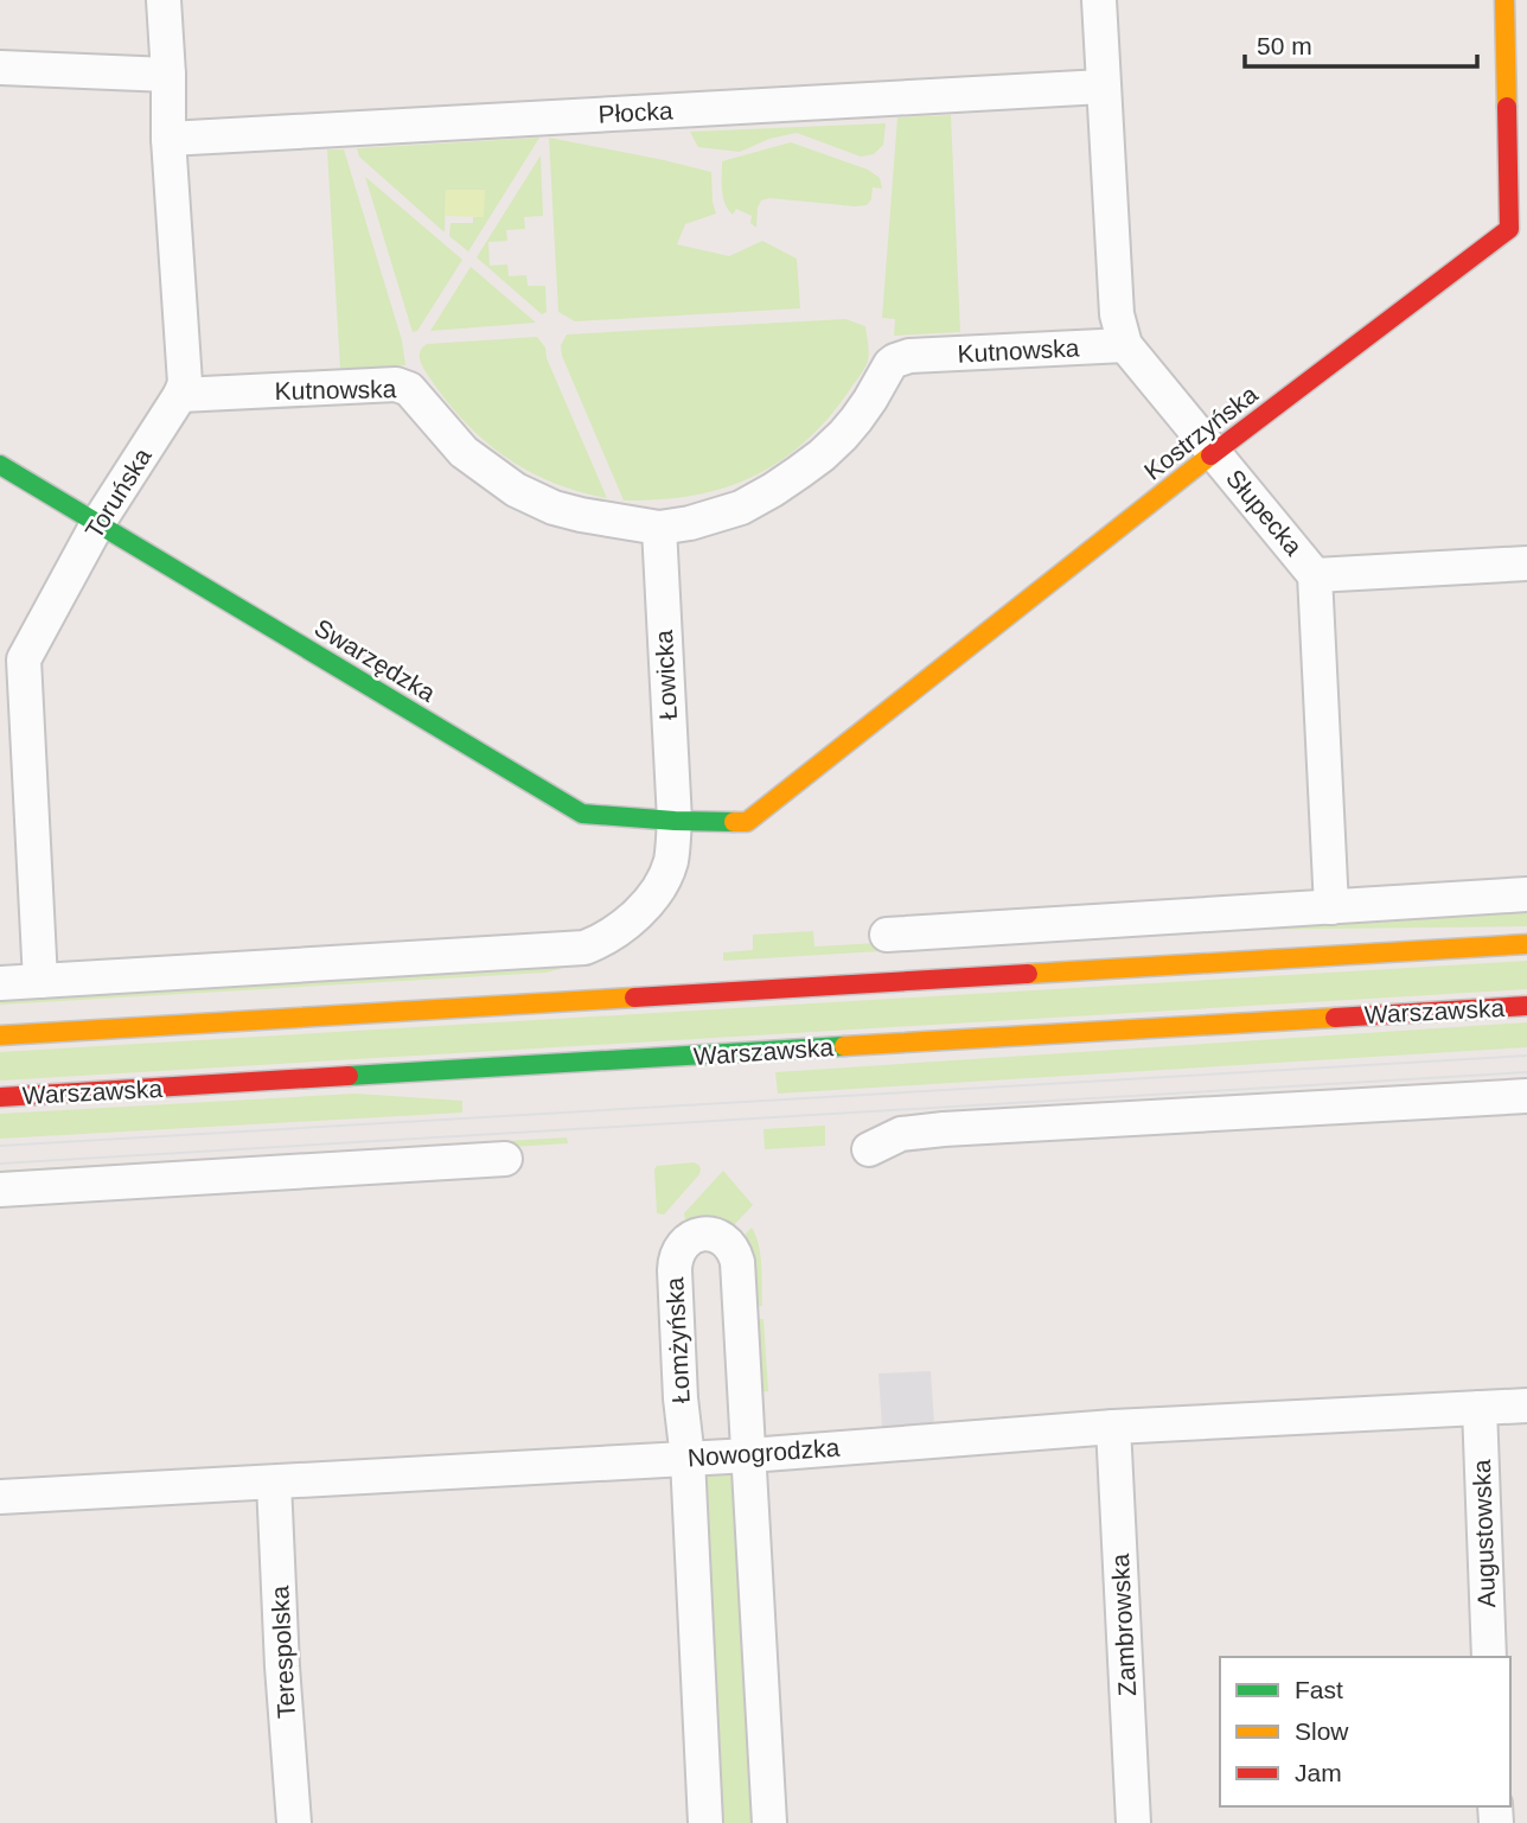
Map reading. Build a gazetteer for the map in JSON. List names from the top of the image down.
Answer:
{
  "streets": {
    "main road": ["Kostrzyńska", "Swarzędzka", "Warszawska"],
    "street": [
      "Płocka",
      "Kutnowska",
      "Toruńska",
      "Słupecka",
      "Łowicka",
      "Łomżyńska",
      "Nowogrodzka",
      "Augustowska",
      "Zambrowska",
      "Terespolska"
    ]
  },
  "crossings": [
    ["Płocka", "Toruńska"],
    ["Płocka", "Słupecka"],
    ["Kutnowska", "Toruńska"],
    ["Kutnowska", "Słupecka"],
    ["Kutnowska", "Łowicka"],
    ["Kostrzyńska", "Słupecka"],
    ["Kostrzyńska", "Swarzędzka"],
    ["Toruńska", "Swarzędzka"],
    ["Swarzędzka", "Łowicka"],
    ["Łomżyńska", "Nowogrodzka"],
    ["Nowogrodzka", "Augustowska"],
    ["Nowogrodzka", "Zambrowska"],
    ["Nowogrodzka", "Terespolska"]
  ],
  "legend": ["Fast", "Slow", "Jam"],
  "scale_bar": "50 m"
}
